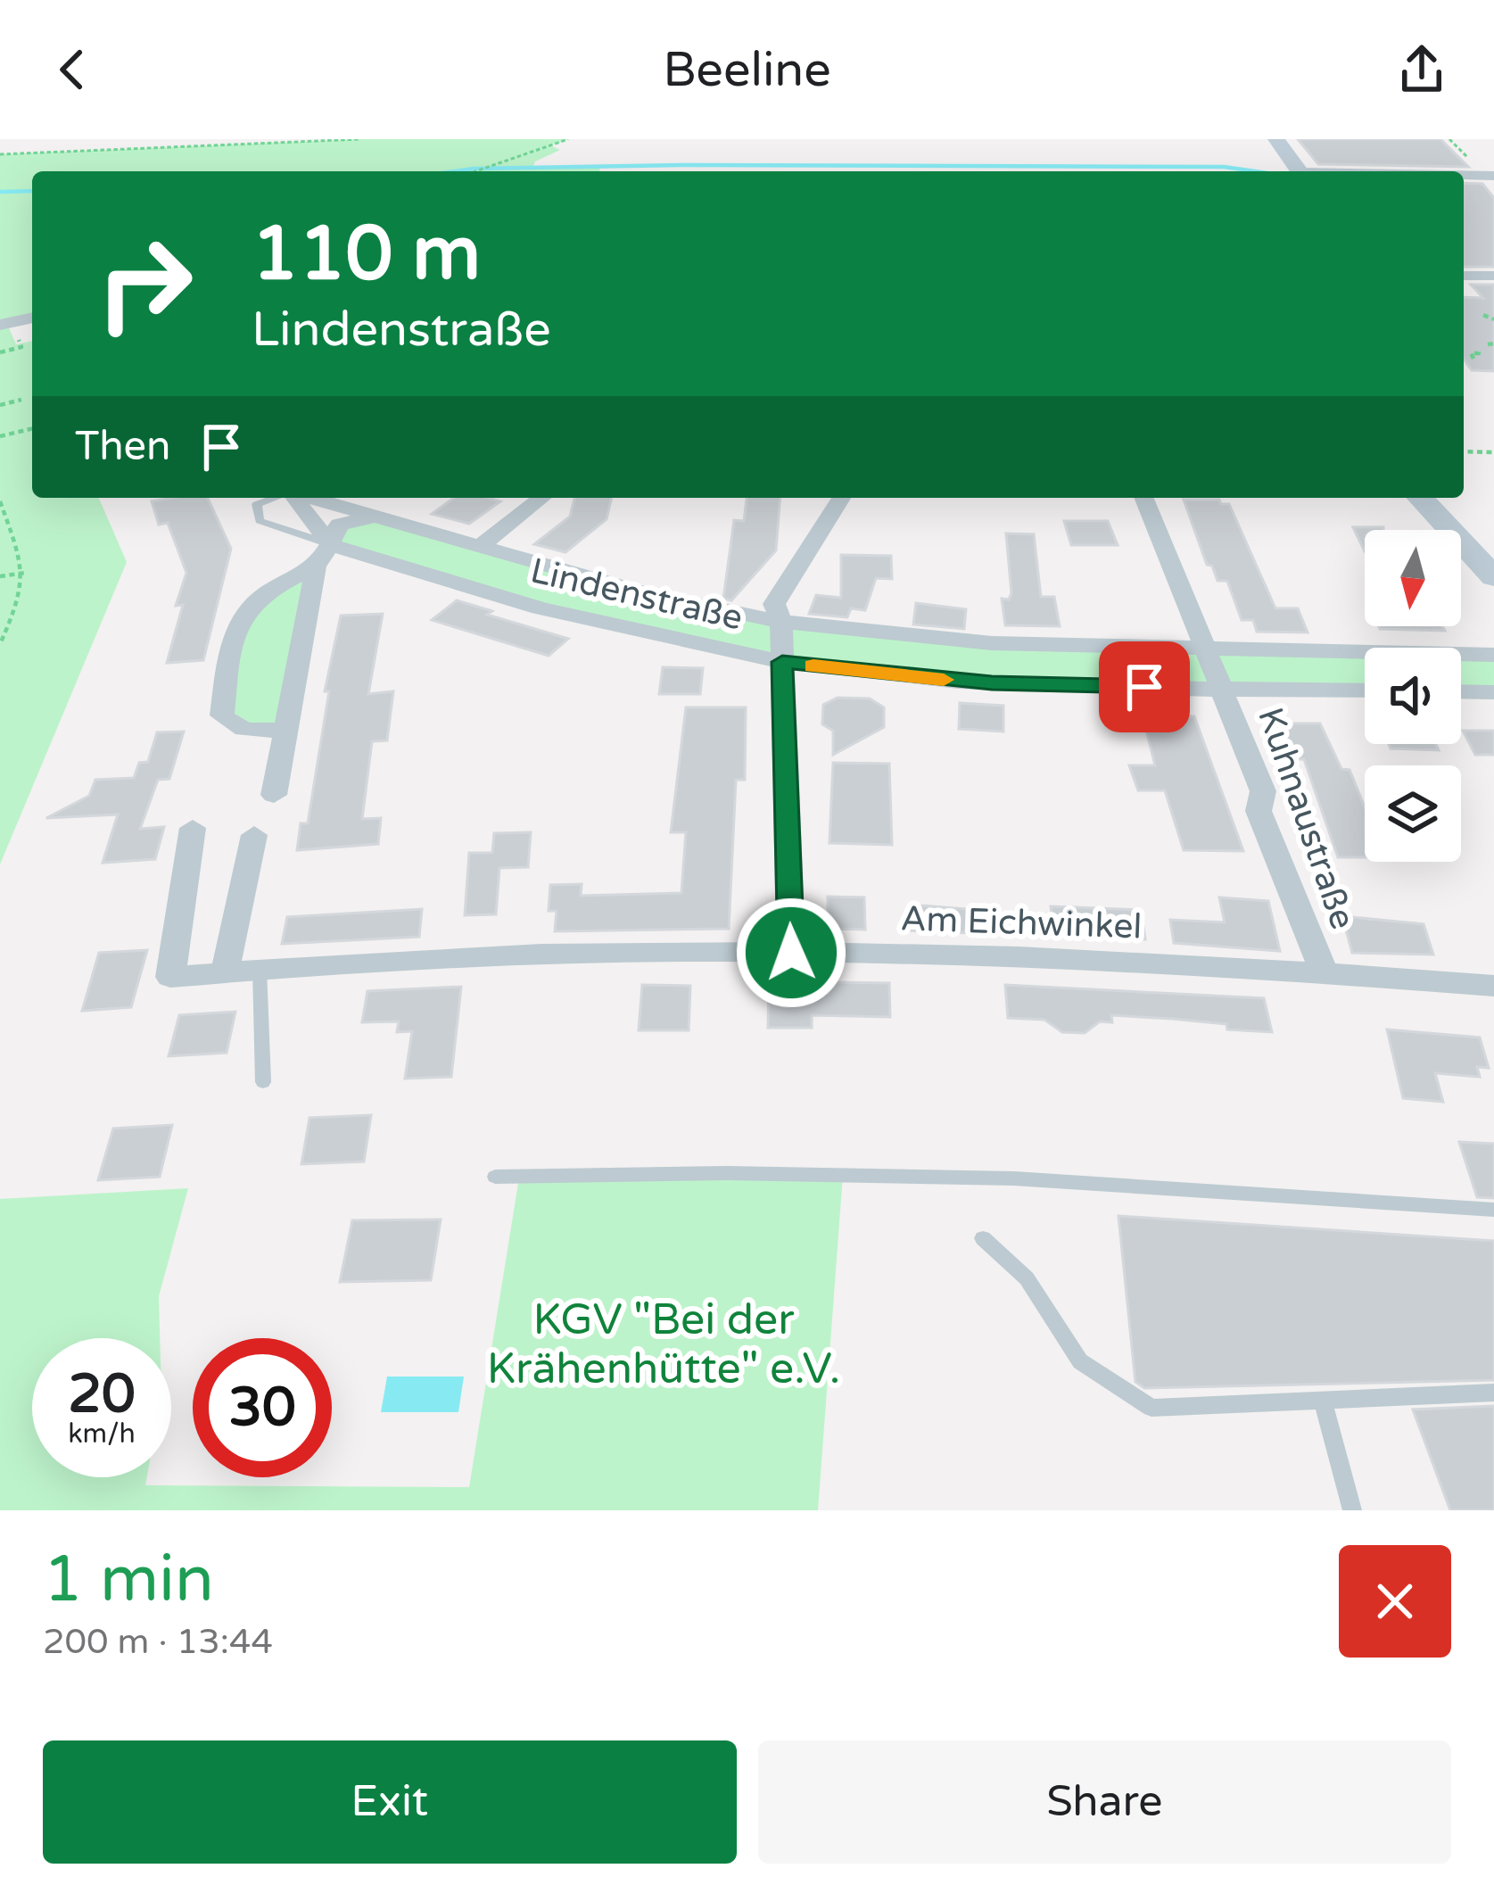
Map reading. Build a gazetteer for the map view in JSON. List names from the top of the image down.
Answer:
{
  "streets": {
    "street": ["Lindenstraße", "Kuhnaustraße", "Am Eichwinkel"]
  },
  "crossings": [
    ["Lindenstraße", "Kuhnaustraße"],
    ["Kuhnaustraße", "Am Eichwinkel"]
  ],
  "parks": ["KGV \"Bei der Krähenhütte\" e.V."],
  "north": "bottom",
  "page": {
    "header": "Beeline",
    "turn": ["110 m", "Lindenstraße"],
    "then": "Then",
    "speed": "20 km/h",
    "limit": "30",
    "heading": ["1 min", "200 m · 13:44"],
    "buttons": ["Exit", "Share"]
  }
}
